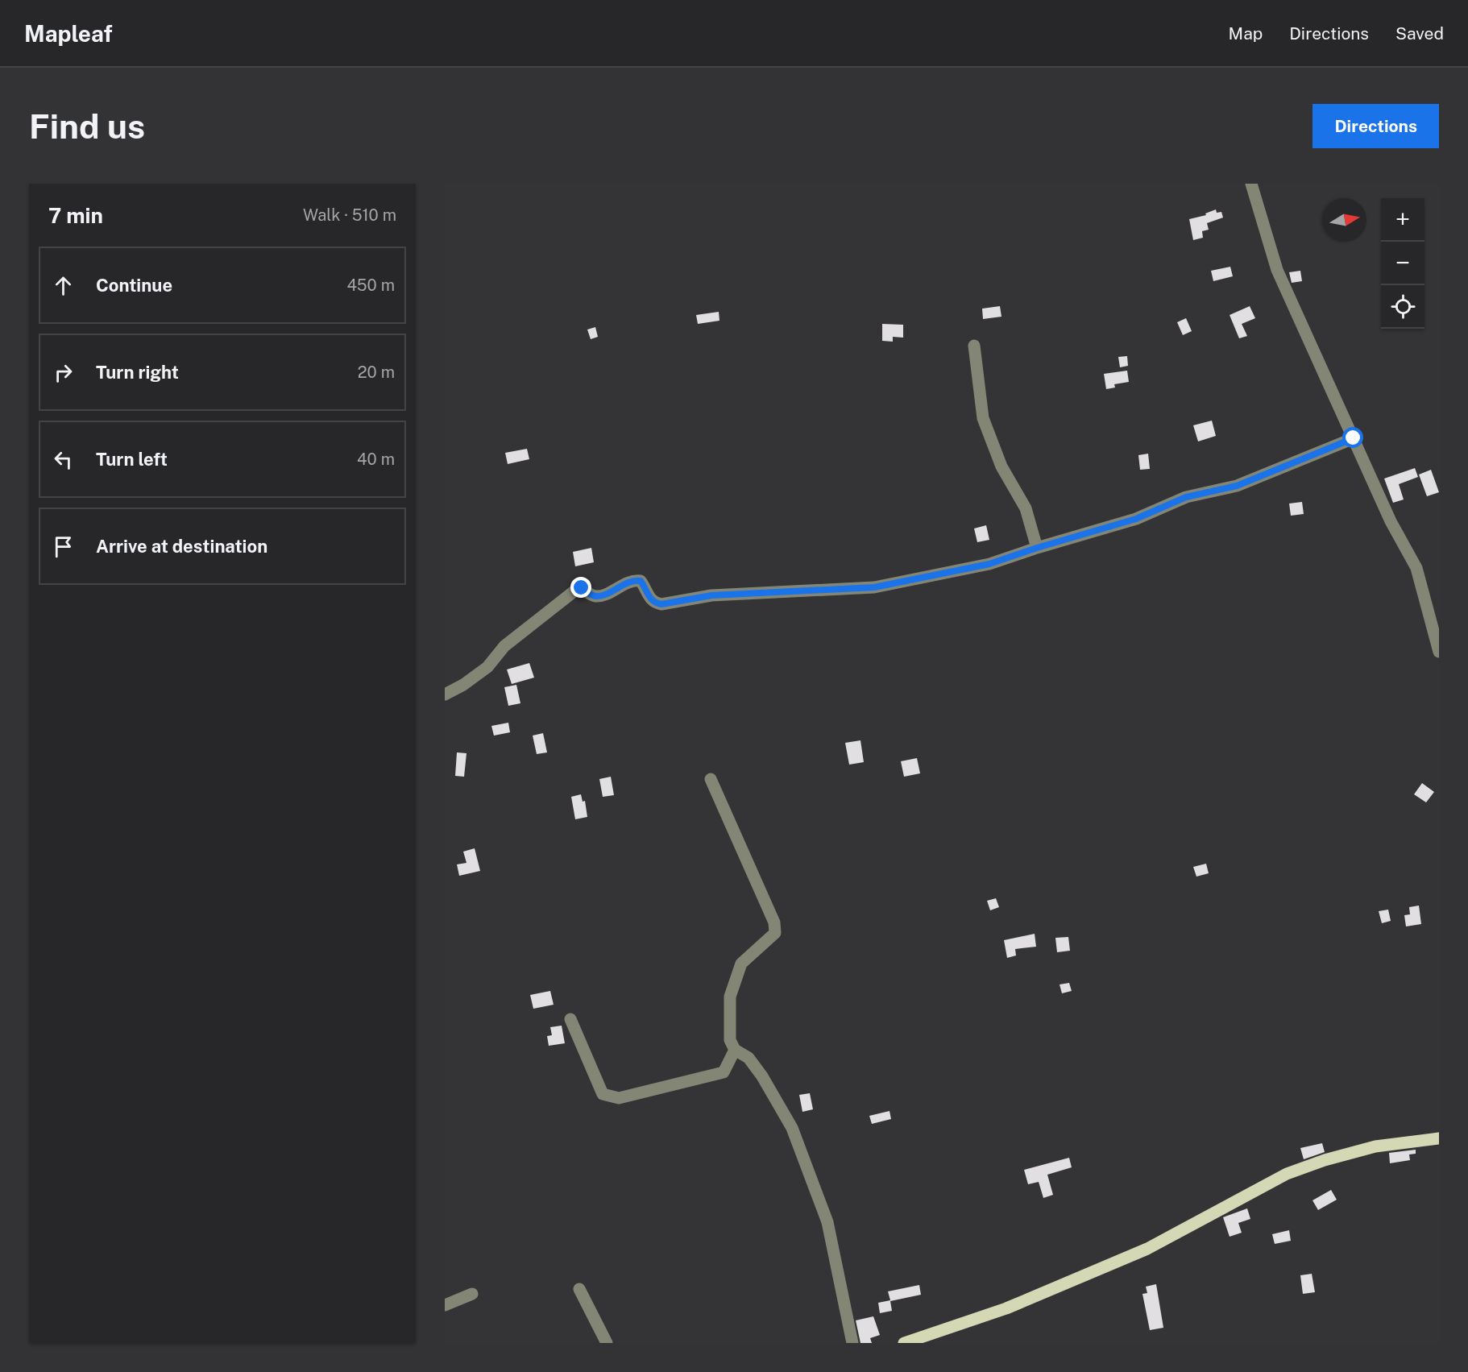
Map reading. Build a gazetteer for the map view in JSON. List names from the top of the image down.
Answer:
{
  "north": "right",
  "page": {
    "header": "Mapleaf",
    "nav": ["Map", "Directions", "Saved"],
    "buttons": "Directions",
    "title": "Find us",
    "heading": ["7 min", "Walk · 510 m"],
    "map_buttons": ["+", "−"],
    "list": [
      ["Continue", "450 m"],
      ["Turn right", "20 m"],
      ["Turn left", "40 m"],
      "Arrive at destination"
    ]
  }
}
